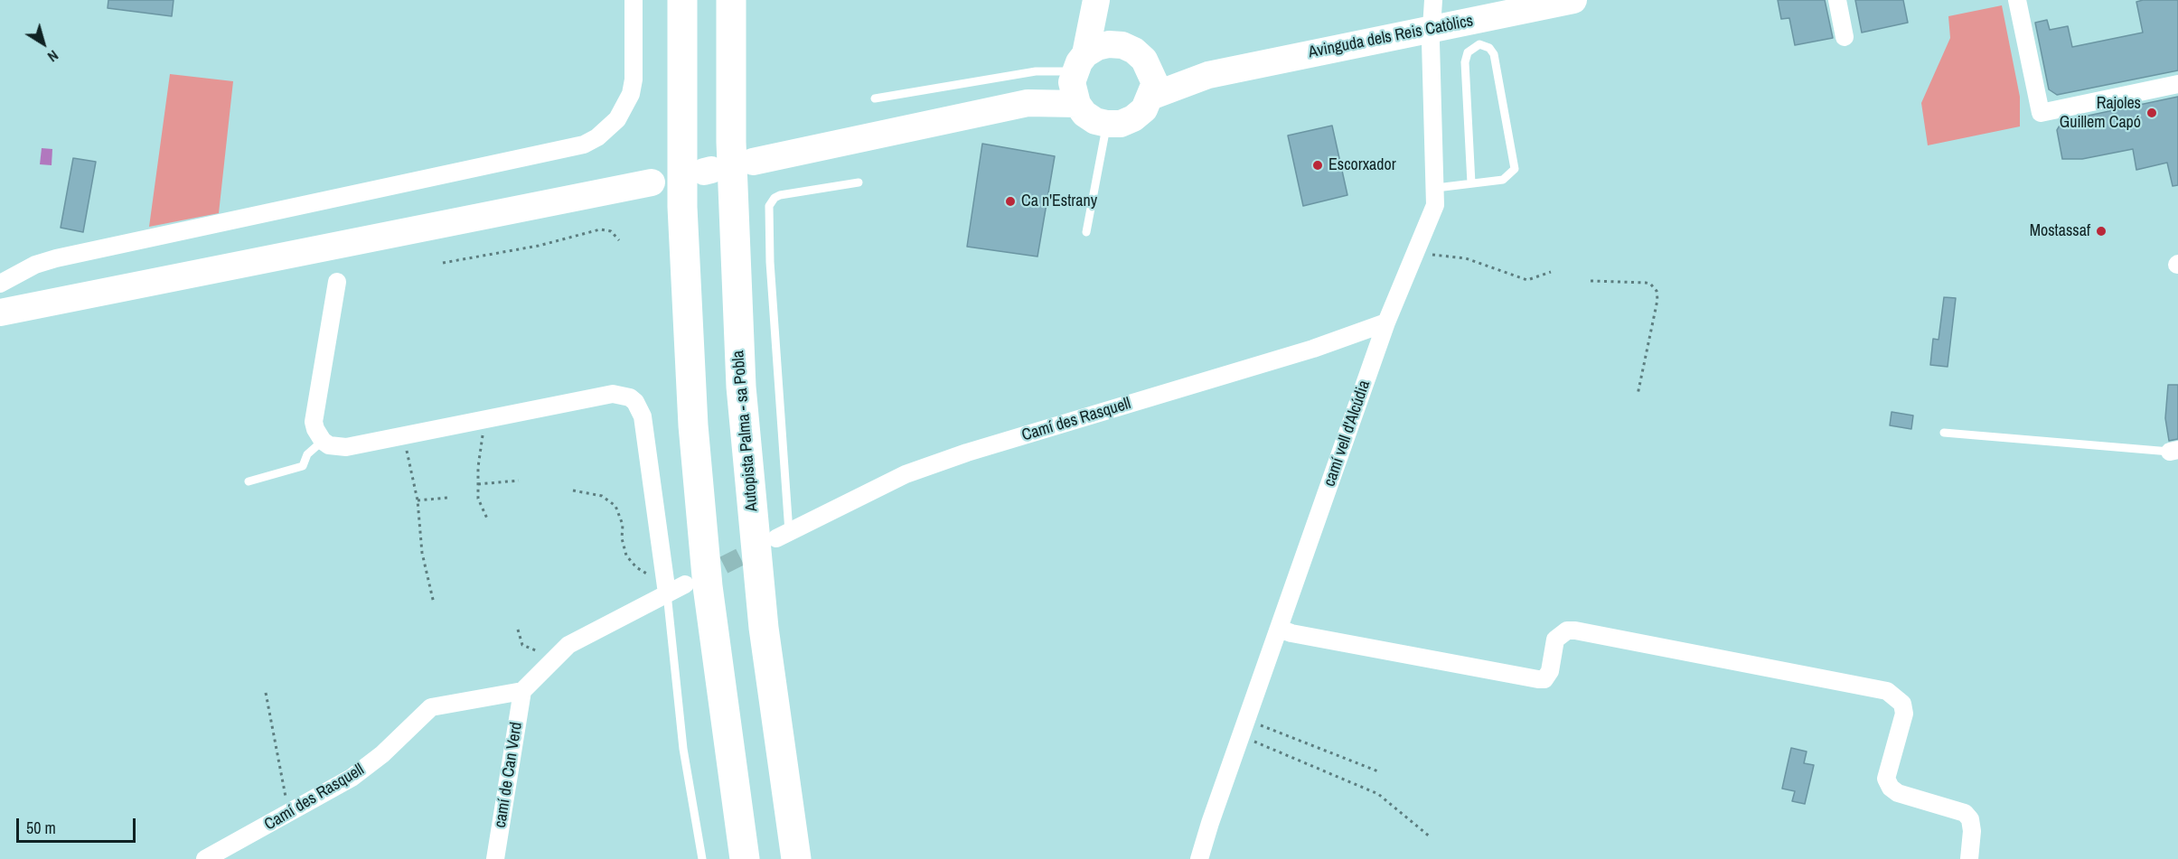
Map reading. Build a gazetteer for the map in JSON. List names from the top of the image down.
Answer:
{
  "streets": {
    "highway": ["Autopista Palma - sa Pobla"],
    "main road": ["Avinguda dels Reis Catòlics"],
    "street": ["Camí des Rasquell", "camí vell d'Alcúdia", "camí de Can Verd"]
  },
  "crossings": [
    ["Avinguda dels Reis Catòlics", "camí vell d'Alcúdia"],
    ["Camí des Rasquell", "camí vell d'Alcúdia"],
    ["Camí des Rasquell", "camí de Can Verd"]
  ],
  "places": [
    "Rajoles Guillem Capó",
    "Escorxador",
    "Ca n'Estrany",
    "Mostassaf"
  ],
  "scale_bar": "50 m",
  "north": "bottom right"
}
